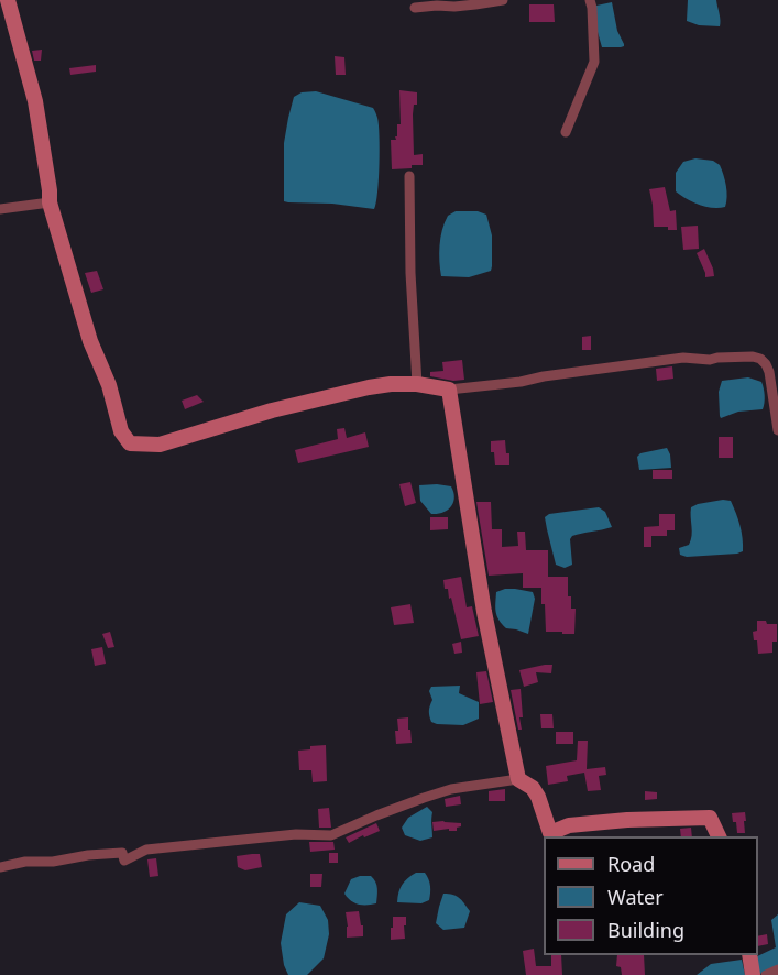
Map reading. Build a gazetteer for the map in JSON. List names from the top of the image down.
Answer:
{
  "legend": ["Road", "Water", "Building"]
}
